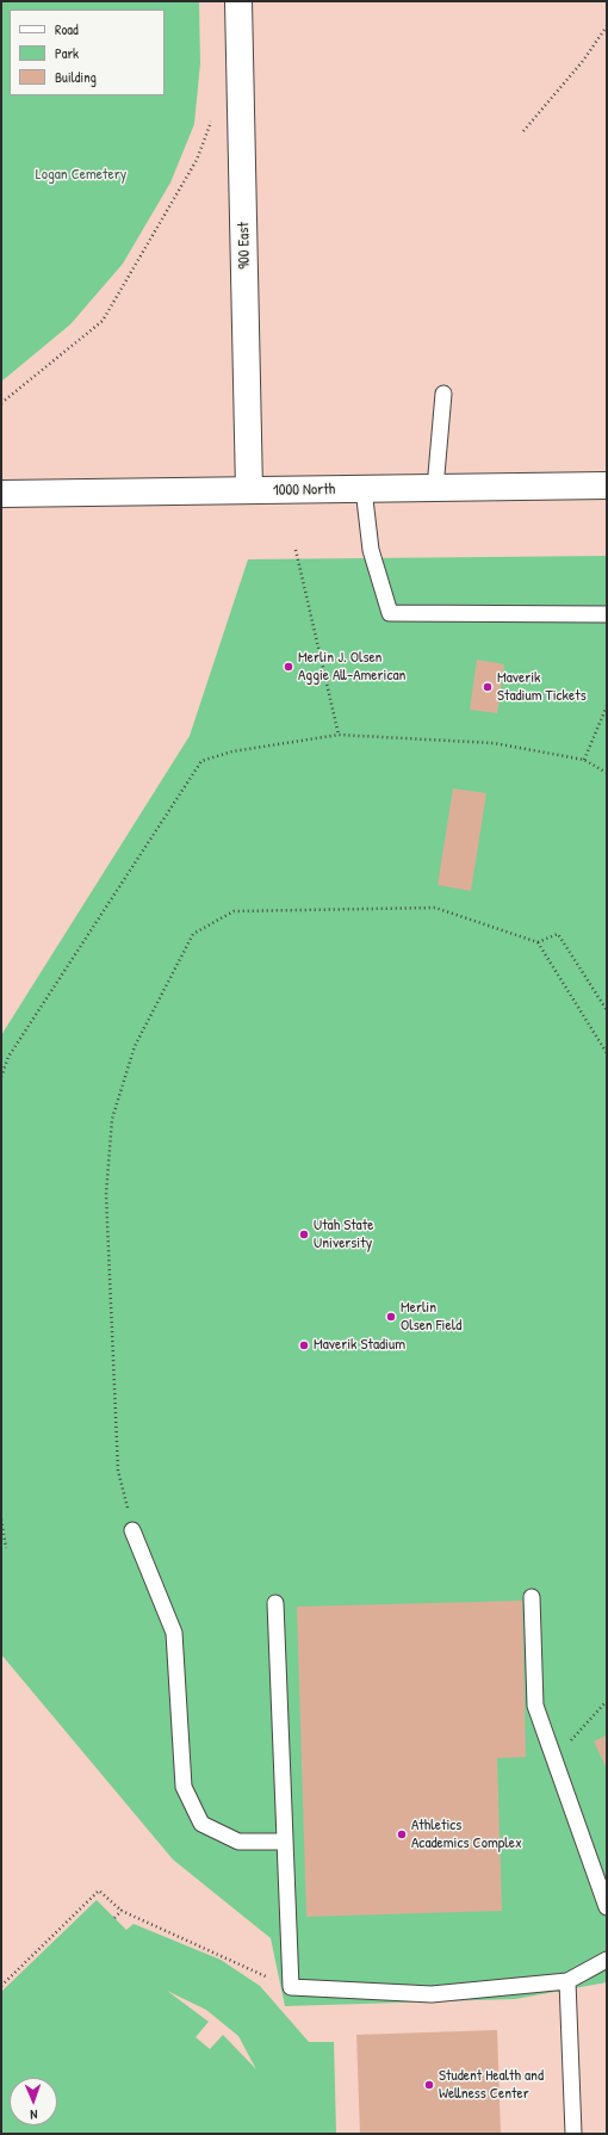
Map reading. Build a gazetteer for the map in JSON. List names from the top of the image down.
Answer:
{
  "streets": {
    "street": ["900 East", "1000 North"]
  },
  "crossings": [
    ["900 East", "1000 North"]
  ],
  "parks": ["Logan Cemetery"],
  "places": [
    "Merlin J. Olsen Aggie All-American",
    "Maverik Stadium Tickets",
    "Utah State University",
    "Merlin Olsen Field",
    "Maverik Stadium",
    "Athletics Academics Complex",
    "Student Health and Wellness Center"
  ],
  "legend": ["Road", "Park", "Building"],
  "north": "bottom"
}
